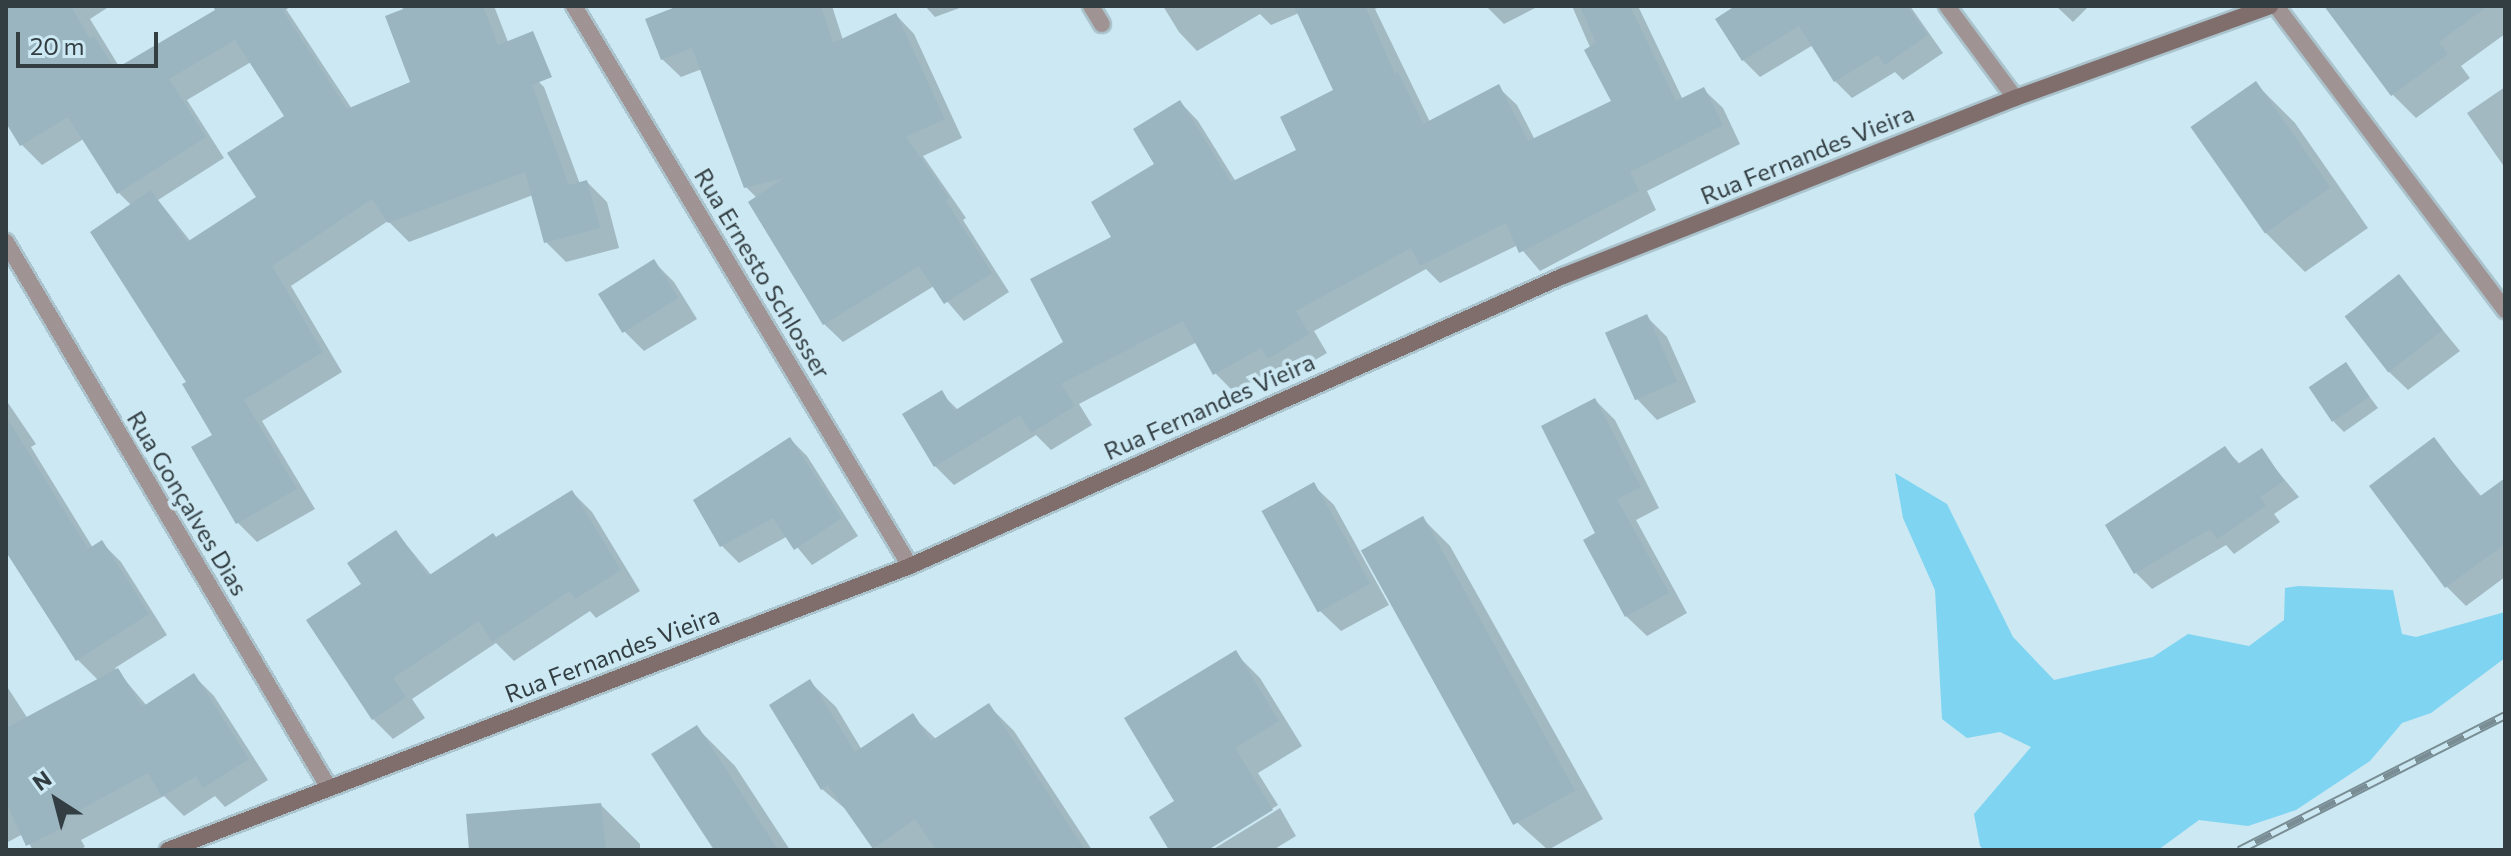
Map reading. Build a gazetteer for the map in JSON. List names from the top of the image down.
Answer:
{
  "streets": {
    "street": ["Rua Fernandes Vieira", "Rua Ernesto Schlosser", "Rua Gonçalves Dias"]
  },
  "crossings": [
    ["Rua Fernandes Vieira", "Rua Ernesto Schlosser"],
    ["Rua Fernandes Vieira", "Rua Gonçalves Dias"]
  ],
  "scale_bar": "20 m",
  "north": "top left"
}
